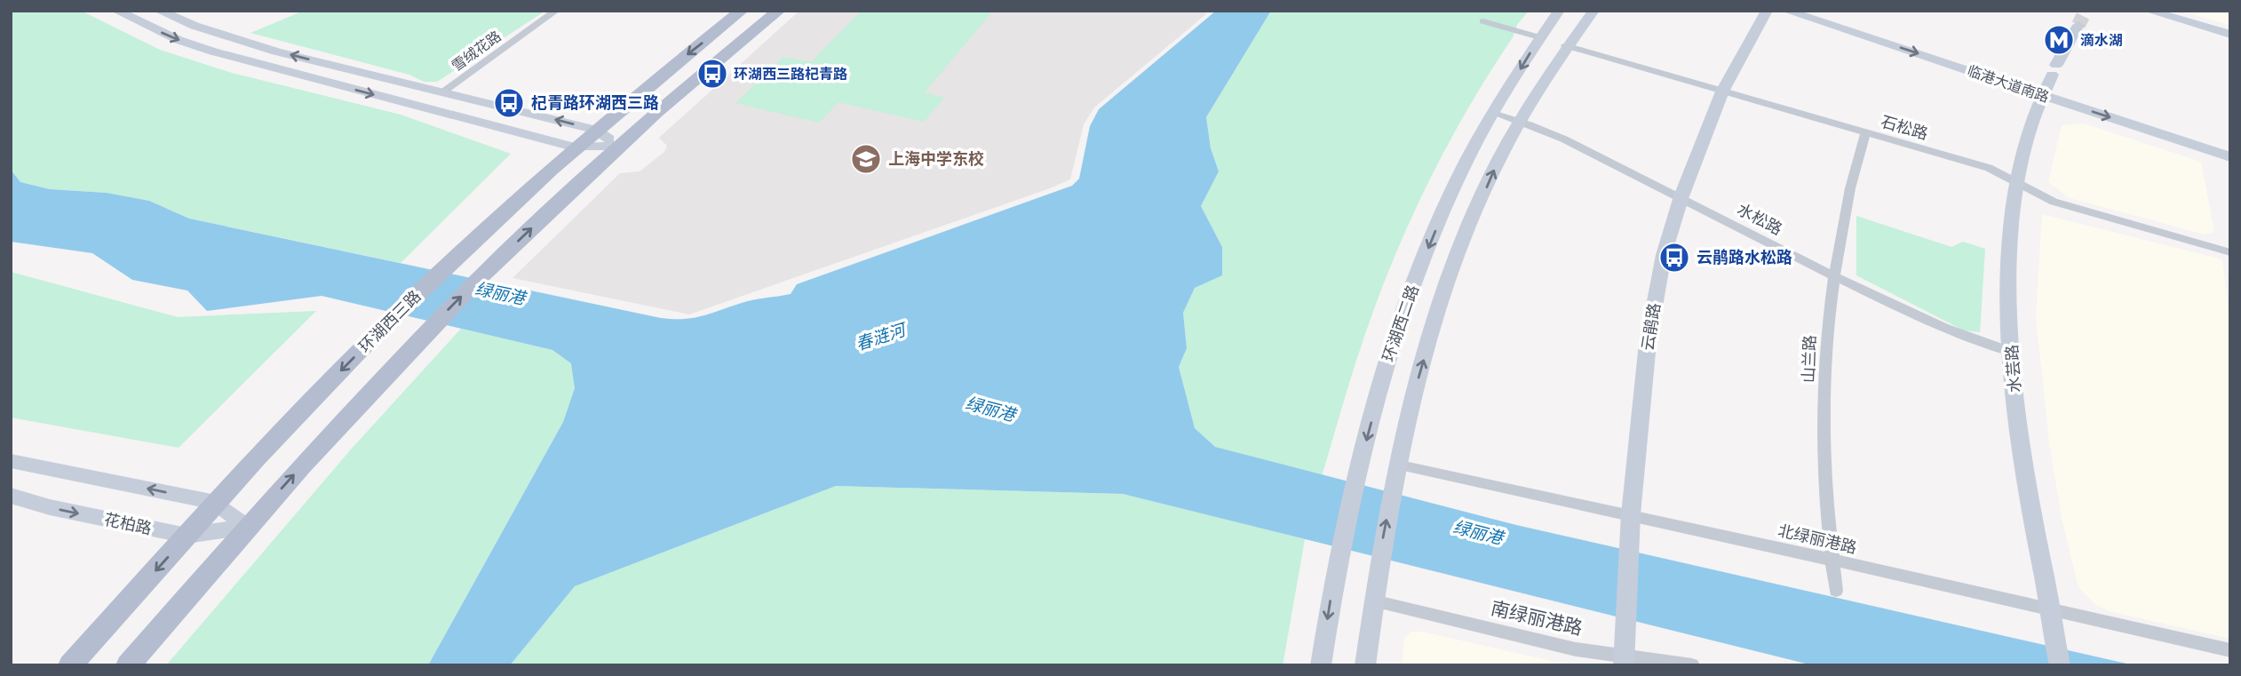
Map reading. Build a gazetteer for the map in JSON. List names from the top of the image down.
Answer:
{
  "streets": {
    "main road": [
      "临港大道南路",
      "环湖西三路",
      "环湖西二路",
      "云鹃路",
      "水芸路",
      "花柏路"
    ],
    "street": [
      "雪绒花路",
      "石松路",
      "水松路",
      "山兰路",
      "北绿丽港路",
      "南绿丽港路"
    ]
  },
  "crossings": [
    ["临港大道南路", "水芸路"],
    ["石松路", "环湖西二路"],
    ["石松路", "云鹃路"],
    ["石松路", "山兰路"],
    ["石松路", "水芸路"],
    ["水松路", "环湖西二路"],
    ["水松路", "云鹃路"],
    ["水松路", "山兰路"],
    ["水松路", "水芸路"],
    ["环湖西三路", "花柏路"],
    ["环湖西二路", "北绿丽港路"],
    ["环湖西二路", "南绿丽港路"],
    ["云鹃路", "北绿丽港路"],
    ["云鹃路", "南绿丽港路"],
    ["山兰路", "北绿丽港路"],
    ["水芸路", "北绿丽港路"]
  ],
  "one_way": ["临港大道南路"],
  "water": ["绿丽港", "春涟河"],
  "places": {
    "metro station": ["滴水湖"],
    "bus stop": ["环湖西三路杞青路", "杞青路环湖西三路", "云鹃路水松路"],
    "school or university": ["上海中学东校"]
  }
}
